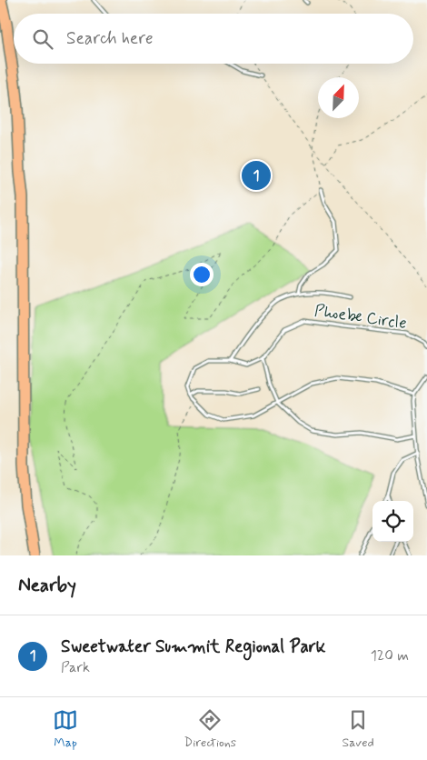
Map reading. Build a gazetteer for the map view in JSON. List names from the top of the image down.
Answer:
{
  "streets": {
    "lane": ["Phoebe Circle"]
  },
  "north": "top right",
  "page": {
    "search": "Search here",
    "pins": "1",
    "heading": "Nearby",
    "list": [
      {
        "mark": "1",
        "name": "Sweetwater Summit Regional Park",
        "note": "Park",
        "value": "120 m"
      }
    ],
    "nav": ["Map", "Directions", "Saved"]
  }
}
